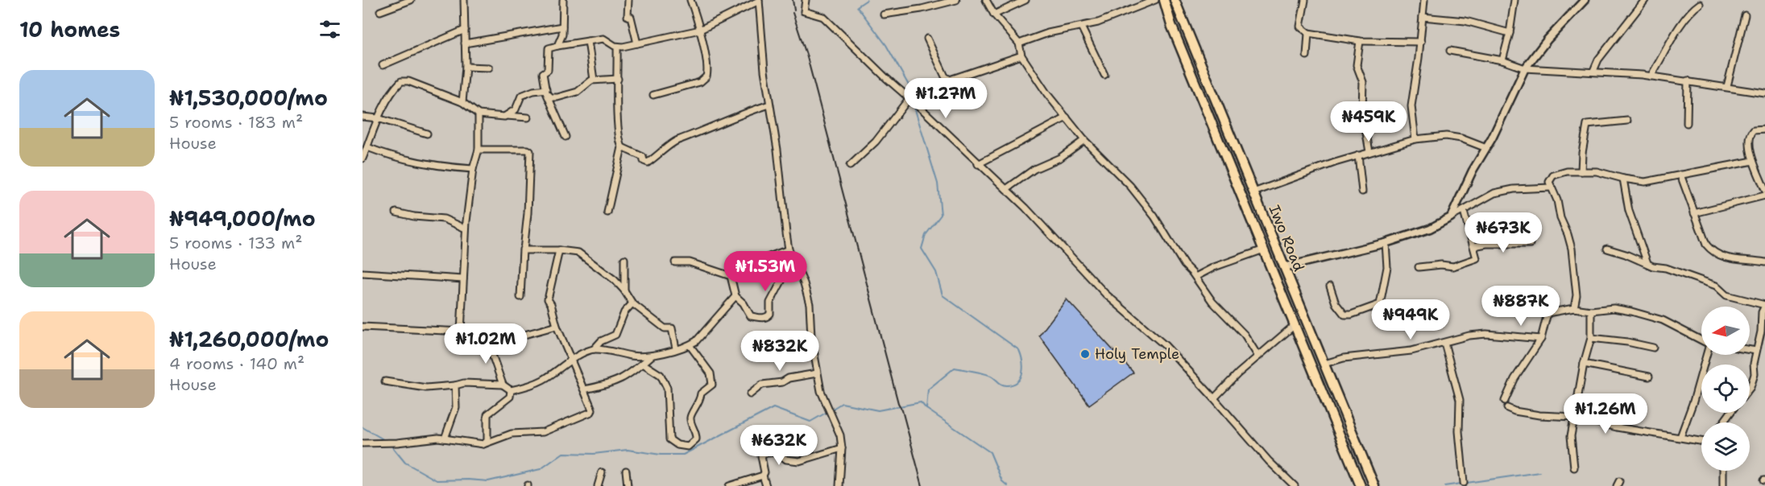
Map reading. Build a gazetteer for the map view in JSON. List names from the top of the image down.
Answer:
{
  "streets": {
    "main road": ["Iwo Road"]
  },
  "places": ["Holy Temple"],
  "north": "left",
  "page": {
    "heading": "10 homes",
    "list": [
      {
        "name": "₦1,530,000/mo",
        "note": "5 rooms · 183 m² · House"
      },
      {
        "name": "₦949,000/mo",
        "note": "5 rooms · 133 m² · House"
      },
      {
        "name": "₦1,260,000/mo",
        "note": "4 rooms · 140 m² · House"
      }
    ],
    "price": [
      "₦1.27M",
      "₦459K",
      "₦673K",
      "₦1.53M",
      "₦887K",
      "₦949K",
      "₦1.02M",
      "₦832K",
      "₦1.26M",
      "₦632K"
    ]
  }
}
